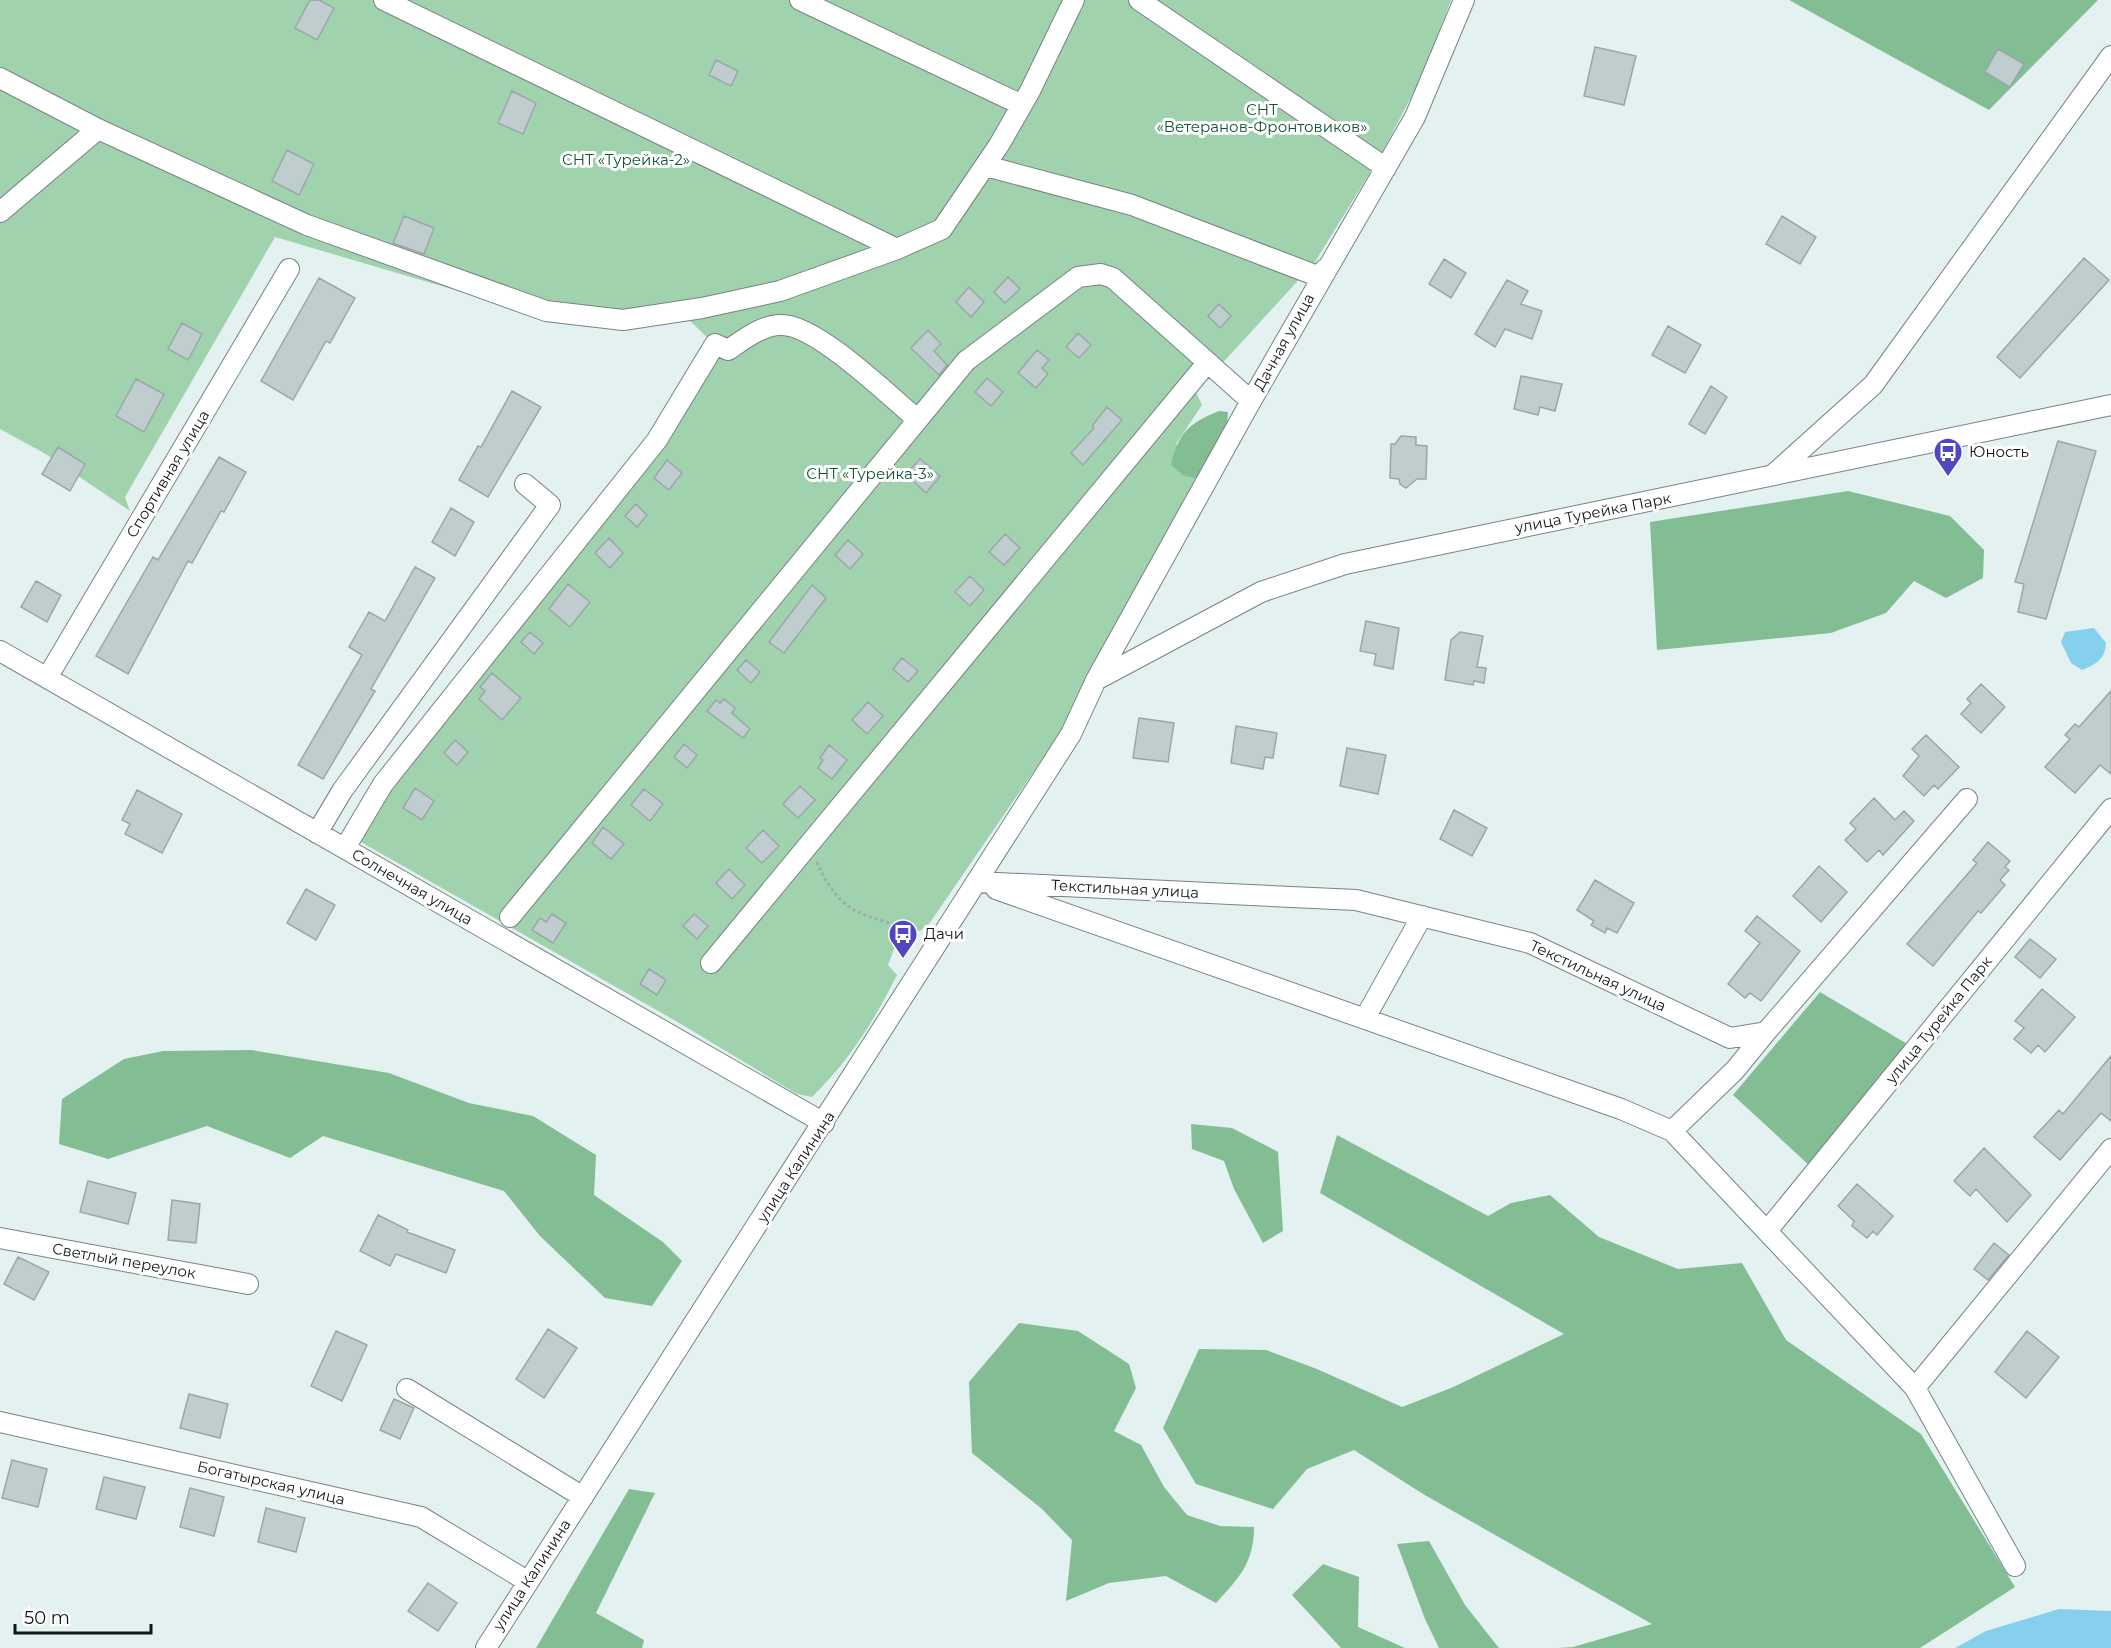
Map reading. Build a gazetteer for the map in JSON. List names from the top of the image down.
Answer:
{
  "streets": {
    "street": [
      "Дачная улица",
      "Спортивная улица",
      "улица Турейка Парк",
      "Солнечная улица",
      "Текстильная улица",
      "улица Калинина",
      "Светлый переулок",
      "Богатырская улица"
    ]
  },
  "crossings": [
    ["Дачная улица", "улица Турейка Парк"],
    ["Дачная улица", "улица Калинина"],
    ["Спортивная улица", "Солнечная улица"],
    ["улица Турейка Парк", "улица Калинина"],
    ["Солнечная улица", "улица Калинина"],
    ["Текстильная улица", "улица Калинина"],
    ["улица Калинина", "Богатырская улица"]
  ],
  "parks": ["СНТ «Ветеранов-Фронтовиков»", "СНТ «Турейка-2»", "СНТ «Турейка-3»"],
  "places": {
    "bus stop": ["Юность", "Дачи"]
  },
  "scale_bar": "50 m"
}
